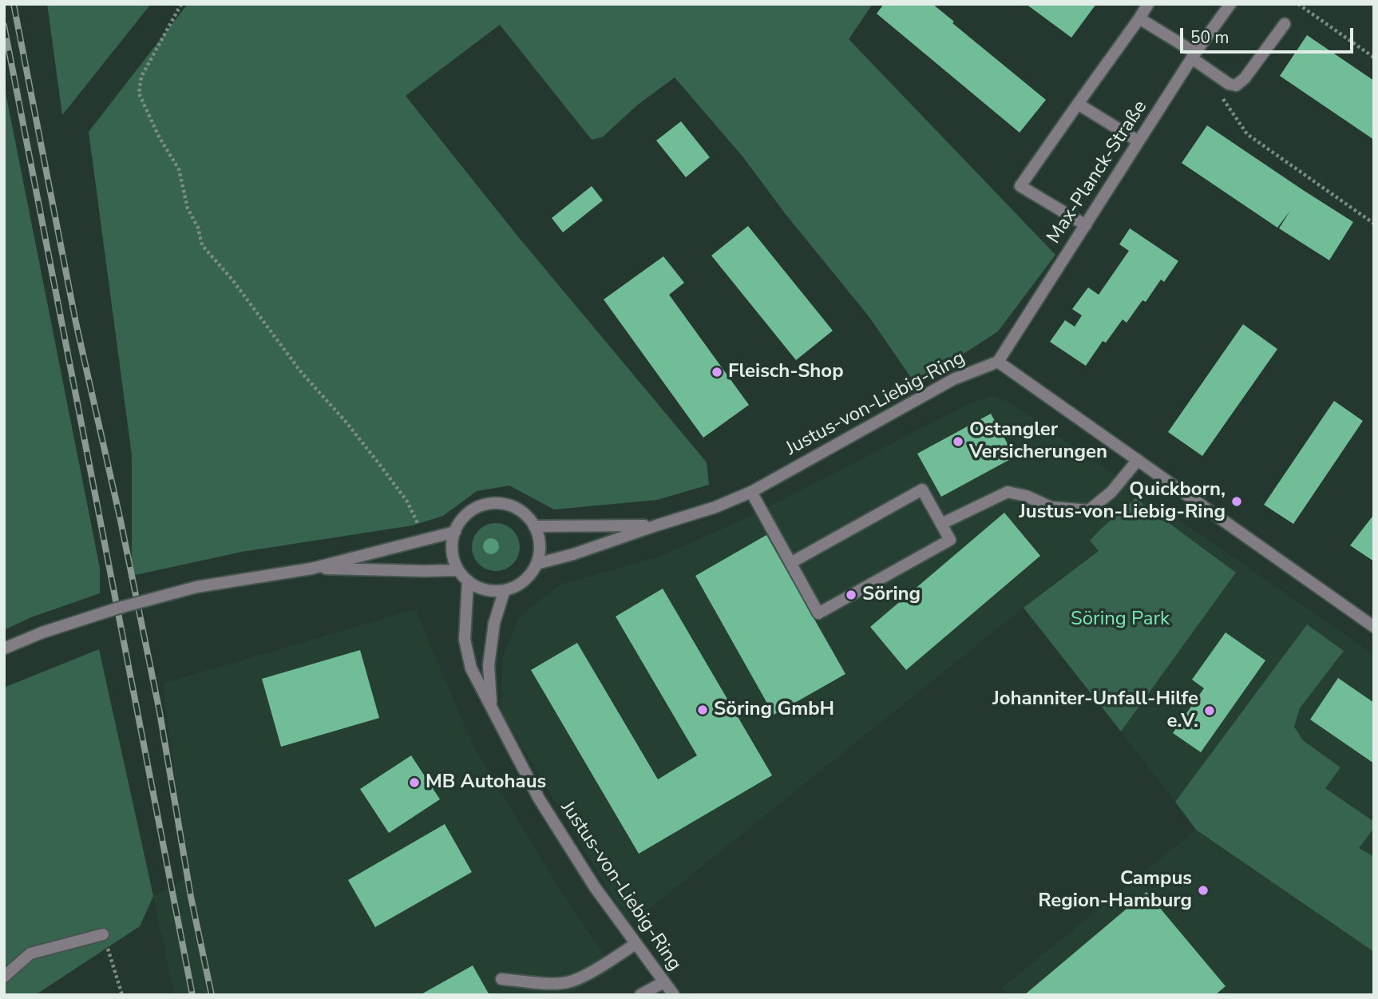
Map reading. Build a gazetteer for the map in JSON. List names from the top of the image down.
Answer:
{
  "streets": {
    "street": ["Max-Planck-Straße", "Justus-von-Liebig-Ring"]
  },
  "crossings": [
    ["Max-Planck-Straße", "Justus-von-Liebig-Ring"]
  ],
  "parks": ["Söring Park"],
  "places": [
    "Fleisch-Shop",
    "Ostangler Versicherungen",
    "Quickborn, Justus-von-Liebig-Ring",
    "Söring",
    "Söring GmbH",
    "Johanniter-Unfall-Hilfe e.V.",
    "MB Autohaus",
    "Campus Region-Hamburg"
  ],
  "scale_bar": "50 m"
}
